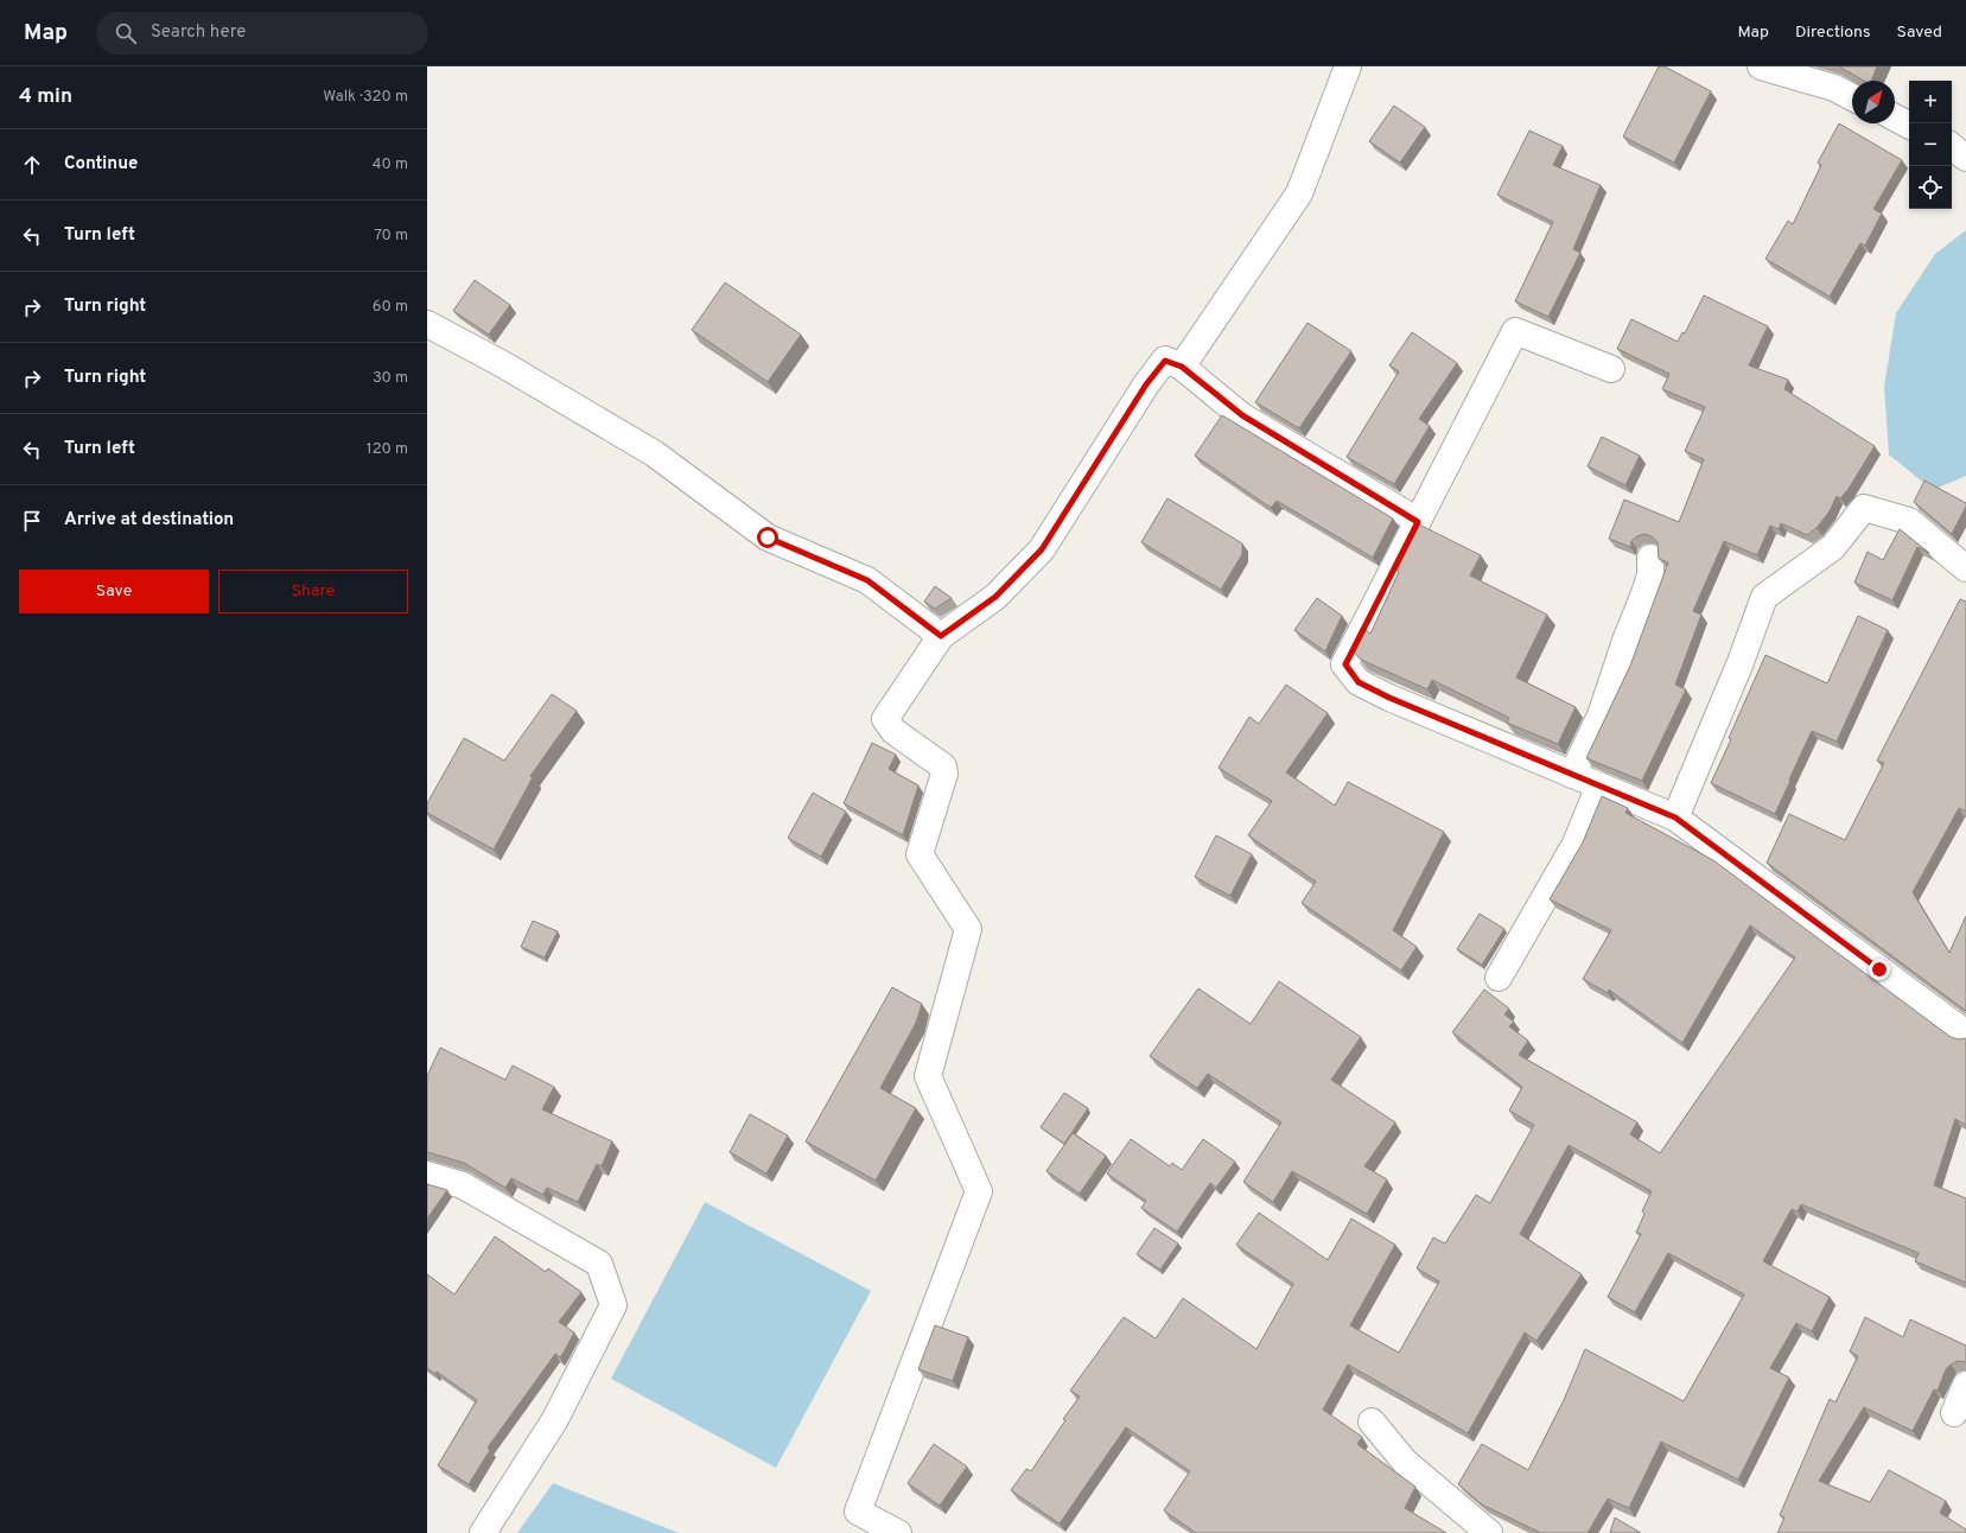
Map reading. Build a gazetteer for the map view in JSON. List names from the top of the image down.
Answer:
{
  "north": "top right",
  "page": {
    "header": "Map",
    "search": "Search here",
    "nav": ["Map", "Directions", "Saved"],
    "heading": ["4 min", "Walk · 320 m"],
    "map_buttons": ["+", "−"],
    "list": [
      ["Continue", "40 m"],
      ["Turn left", "70 m"],
      ["Turn right", "60 m"],
      ["Turn right", "30 m"],
      ["Turn left", "120 m"],
      "Arrive at destination"
    ],
    "buttons": ["Save", "Share"]
  }
}
